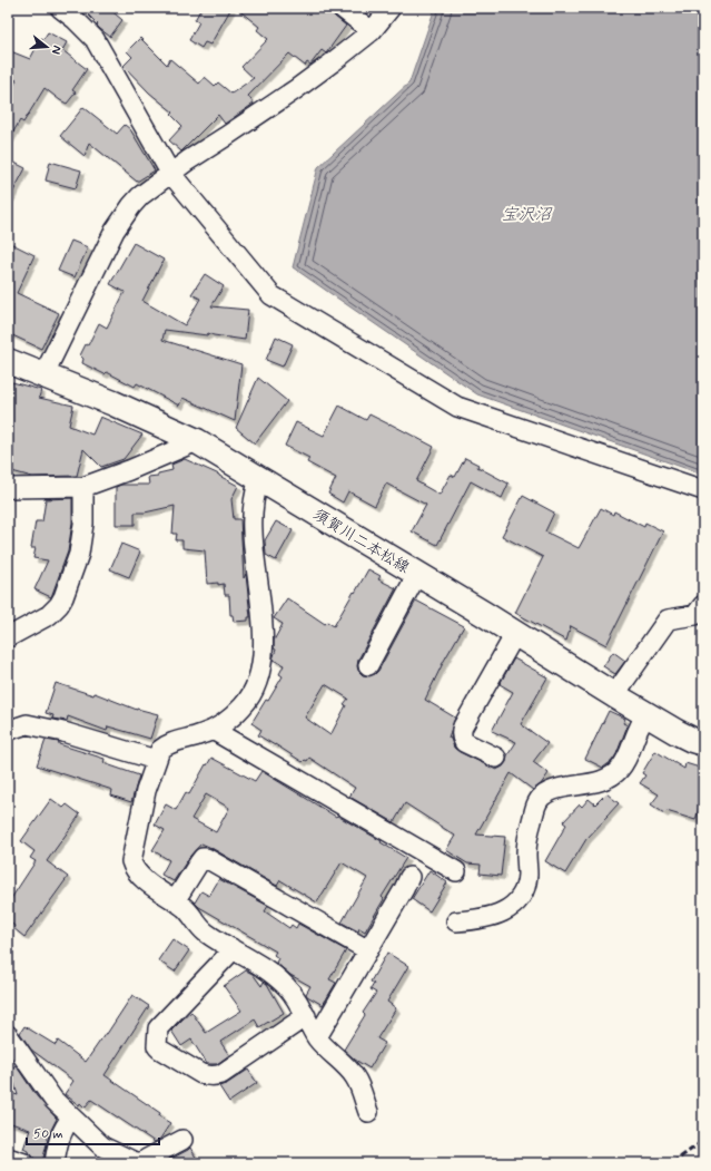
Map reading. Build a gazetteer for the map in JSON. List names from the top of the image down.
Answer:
{
  "streets": {
    "main road": ["須賀川二本松線"]
  },
  "water": ["宝沢沼"],
  "scale_bar": "50 m",
  "north": "right"
}
